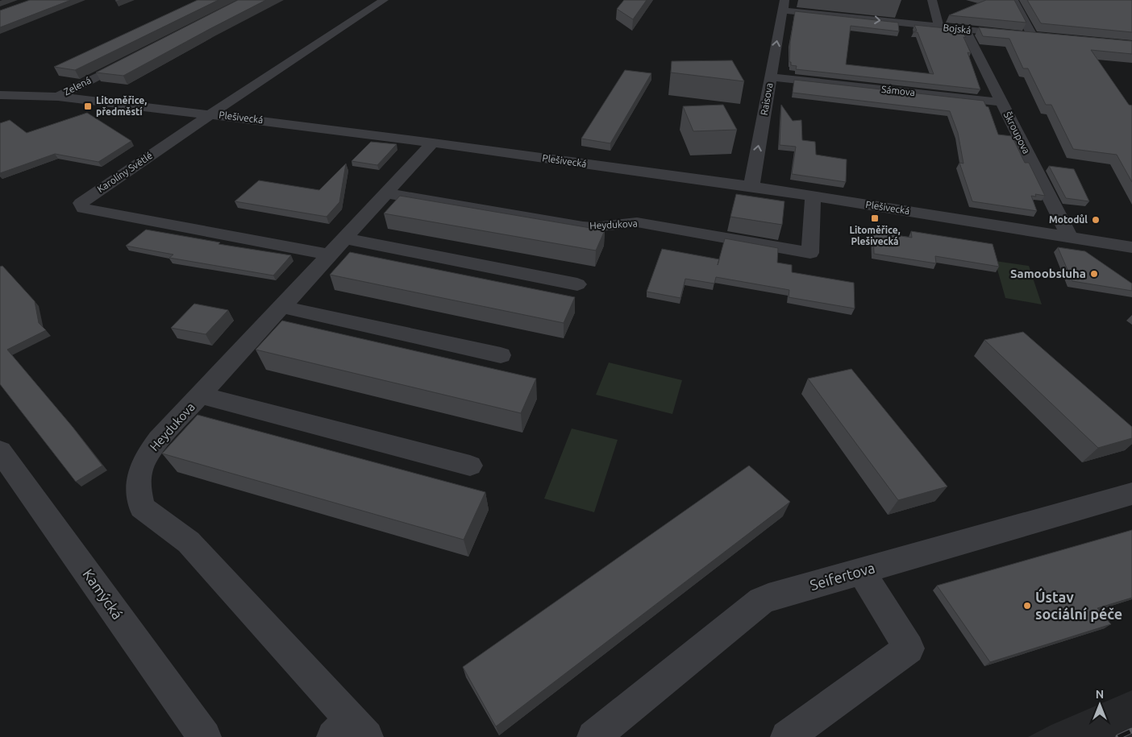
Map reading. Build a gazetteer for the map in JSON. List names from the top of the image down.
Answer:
{
  "streets": {
    "street": [
      "Bojská",
      "Zelená",
      "Sámova",
      "Raisova",
      "Plešivecká",
      "Škroupova",
      "Karolíny Světlé",
      "Heydukova",
      "Seifertova",
      "Kamýcká"
    ]
  },
  "crossings": [
    ["Bojská", "Raisova"],
    ["Bojská", "Škroupova"],
    ["Zelená", "Plešivecká"],
    ["Sámova", "Raisova"],
    ["Sámova", "Škroupova"],
    ["Raisova", "Plešivecká"],
    ["Plešivecká", "Škroupova"],
    ["Plešivecká", "Karolíny Světlé"],
    ["Plešivecká", "Heydukova"],
    ["Karolíny Světlé", "Heydukova"]
  ],
  "one_way": ["Raisova"],
  "places": {
    "transit": ["Litoměřice, předměstí", "Litoměřice, Plešivecká"],
    "other": ["Motodůl", "Samoobsluha", "Ústav sociální péče"]
  },
  "north": "top"
}
